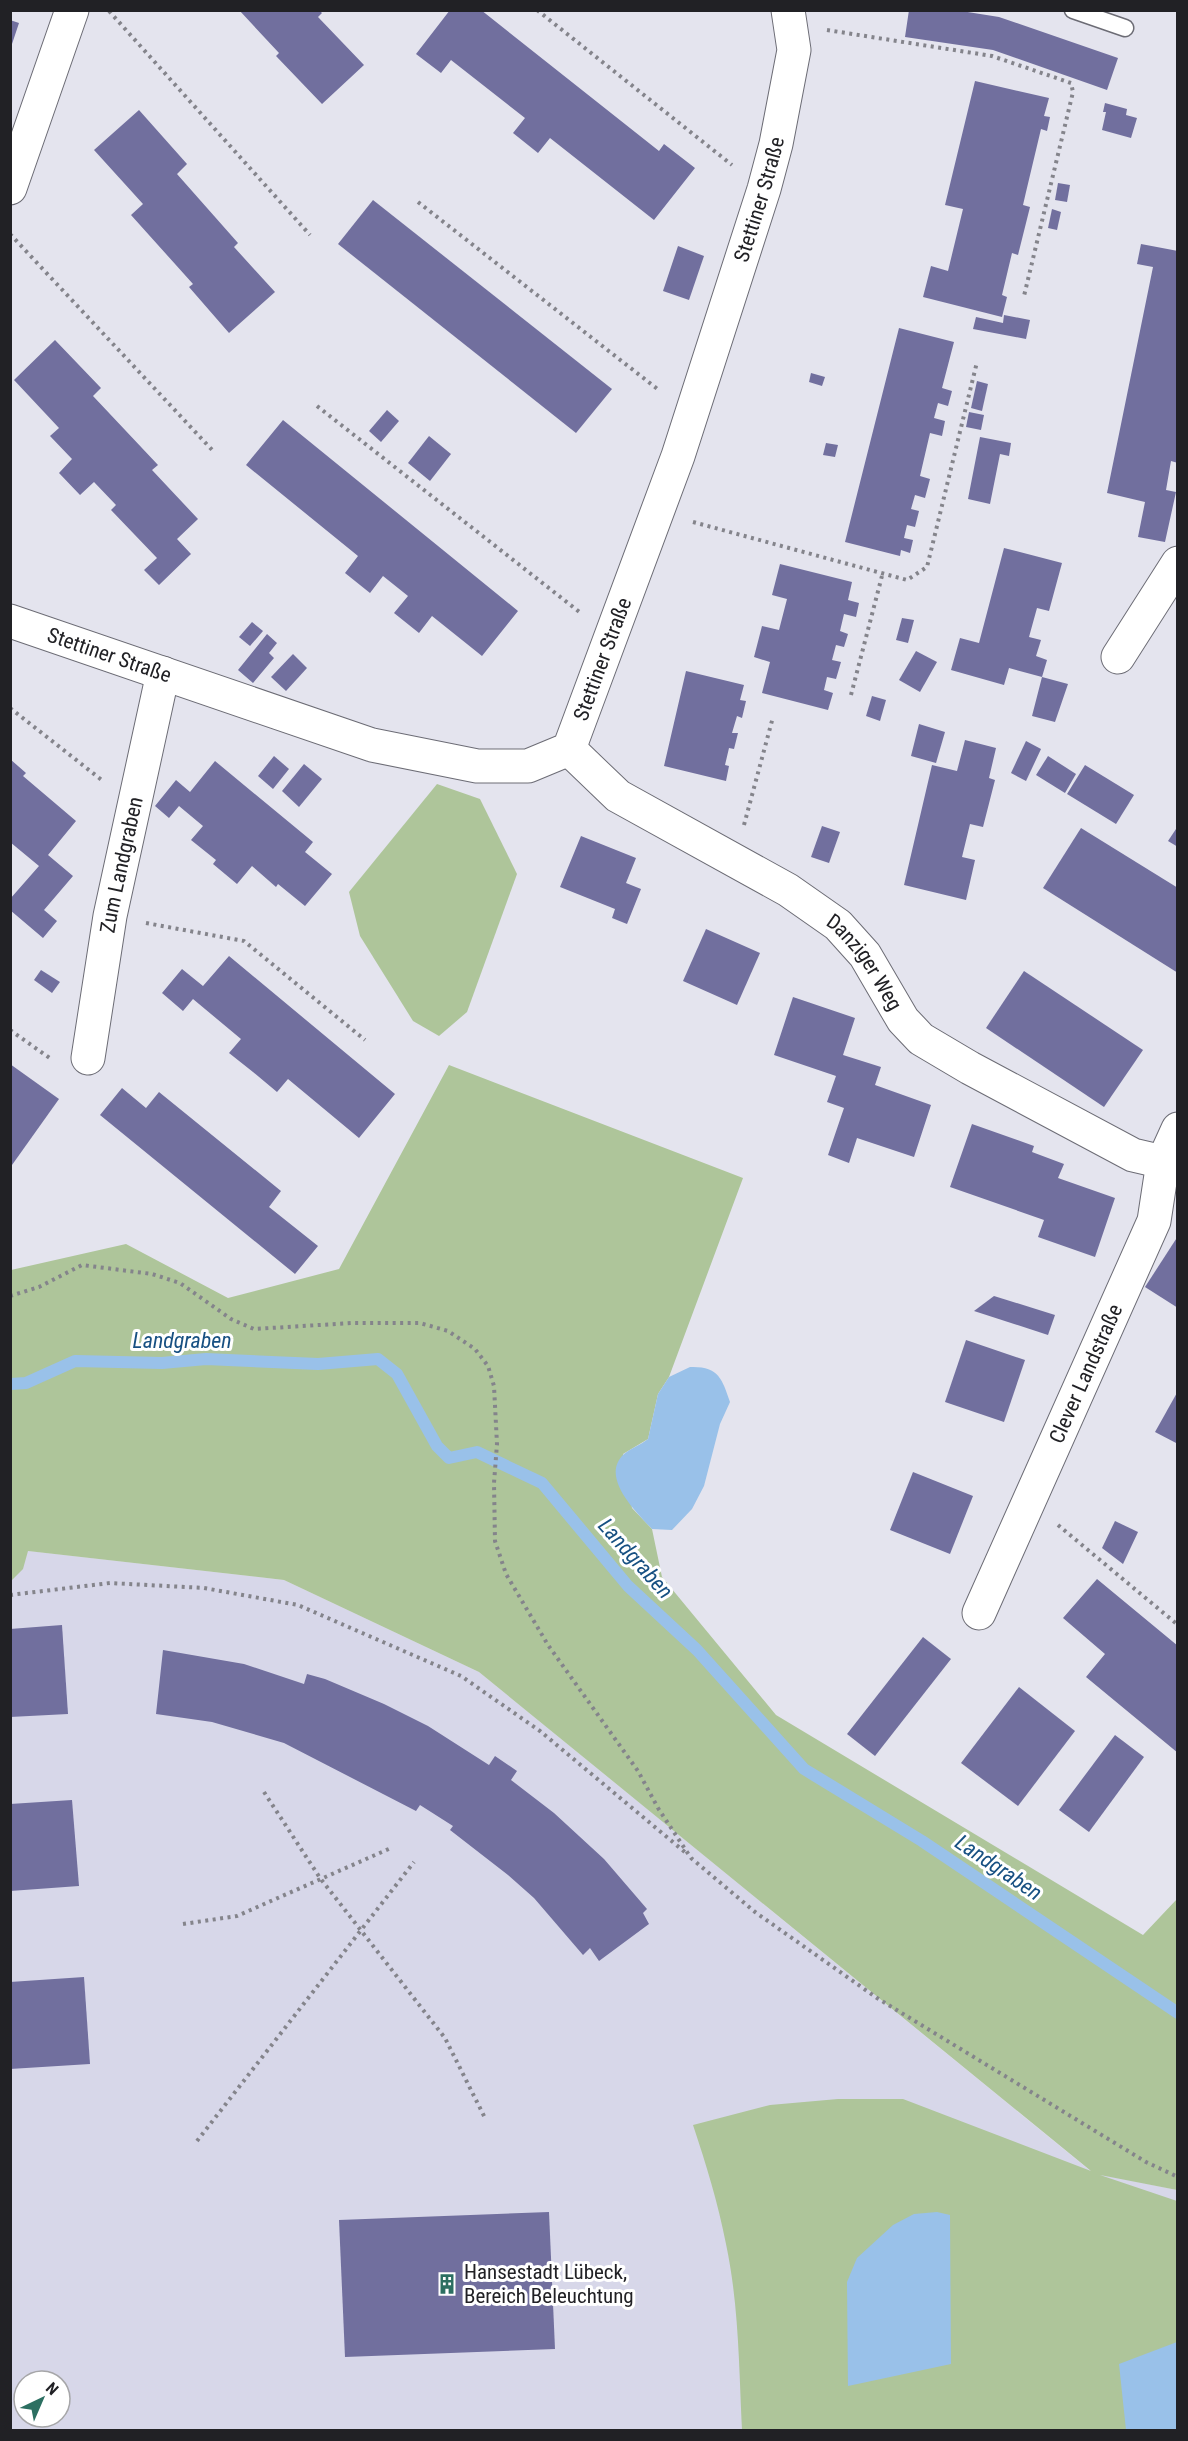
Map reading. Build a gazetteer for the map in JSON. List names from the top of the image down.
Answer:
{
  "streets": {
    "street": [
      "Stettiner Straße",
      "Zum Landgraben",
      "Danziger Weg",
      "Clever Landstraße"
    ]
  },
  "crossings": [
    ["Stettiner Straße", "Zum Landgraben"],
    ["Stettiner Straße", "Danziger Weg"],
    ["Danziger Weg", "Clever Landstraße"]
  ],
  "water": ["Landgraben"],
  "places": {
    "building": ["Hansestadt Lübeck, Bereich Beleuchtung"]
  },
  "north": "top right"
}
